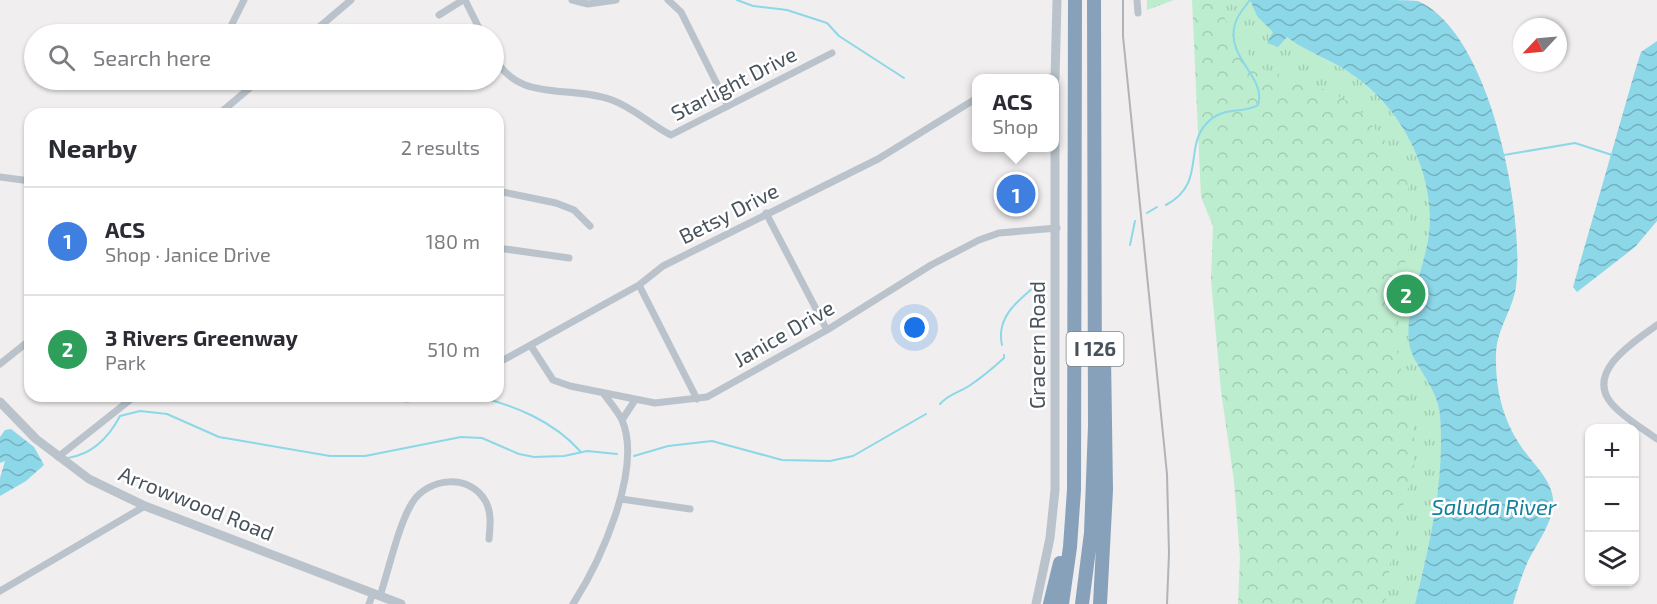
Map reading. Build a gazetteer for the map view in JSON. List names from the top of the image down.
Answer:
{
  "streets": {
    "highway": ["I 126"],
    "street": [
      "Starlight Drive",
      "Betsy Drive",
      "Janice Drive",
      "Gracern Road",
      "Arrowwood Road"
    ]
  },
  "crossings": [
    ["Betsy Drive", "Janice Drive"],
    ["Janice Drive", "Gracern Road"]
  ],
  "water": ["Saluda River"],
  "north": "bottom left",
  "page": {
    "search": "Search here",
    "popup": ["ACS", "Shop"],
    "heading": ["Nearby", "2 results"],
    "pins": ["1", "2"],
    "list": [
      {
        "mark": "1",
        "name": "ACS",
        "note": "Shop · Janice Drive",
        "value": "180 m"
      },
      {
        "mark": "2",
        "name": "3 Rivers Greenway",
        "note": "Park",
        "value": "510 m"
      }
    ],
    "map_buttons": ["+", "−"]
  }
}
